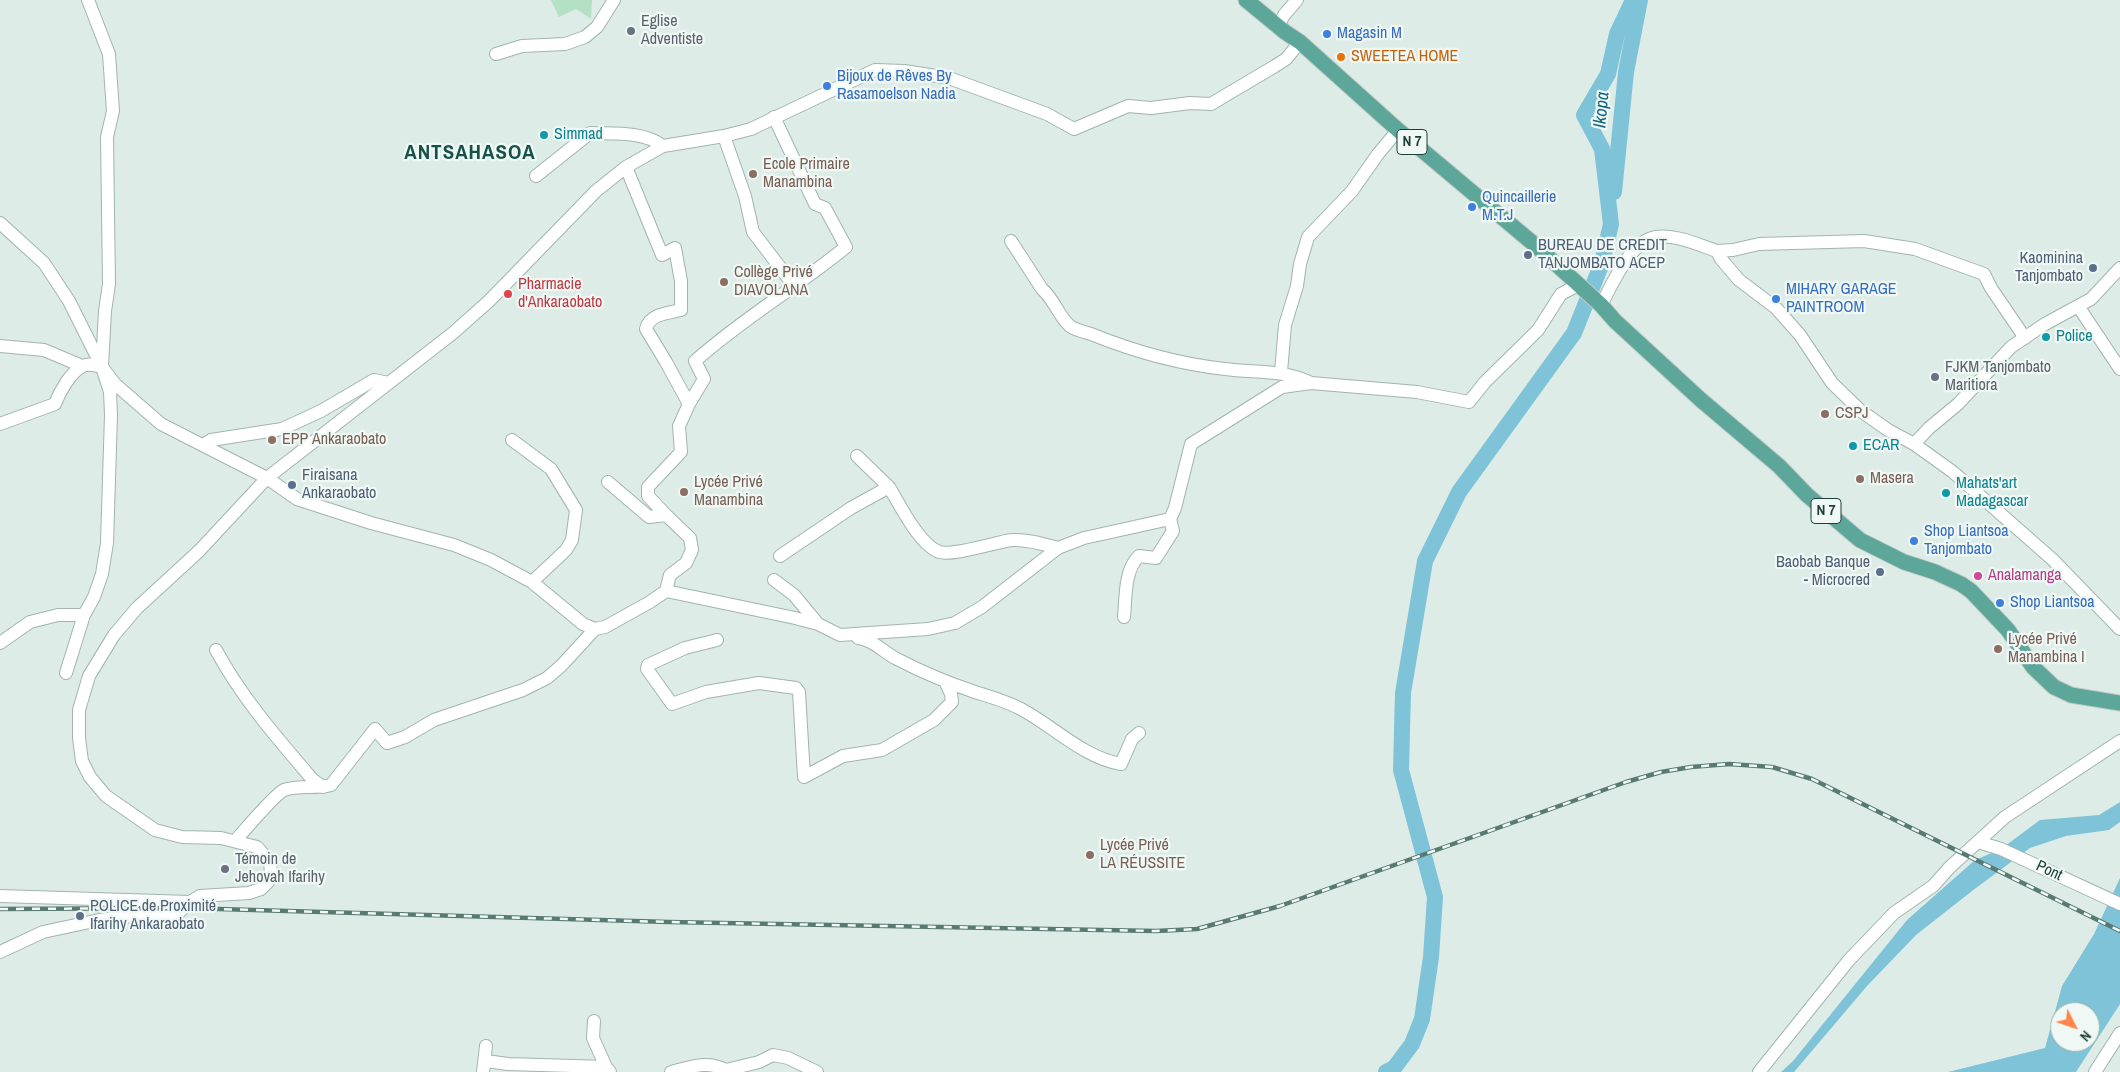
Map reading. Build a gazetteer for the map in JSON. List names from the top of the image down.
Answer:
{
  "streets": {
    "main road": ["N 7"],
    "street": ["Pont"]
  },
  "districts": ["ANTSAHASOA"],
  "water": ["Ikopa"],
  "places": [
    "Eglise Adventiste",
    "Magasin M",
    "SWEETEA HOME",
    "Bijoux de Rêves By Rasamoelson Nadia",
    "Simmad",
    "Ecole Primaire Manambina",
    "Quincaillerie M.T.J",
    "BUREAU DE CREDIT TANJOMBATO ACEP",
    "Kaominina Tanjombato",
    "Collège Privé DIAVOLANA",
    "Pharmacie d'Ankaraobato",
    "MIHARY GARAGE PAINTROOM",
    "Police",
    "FJKM Tanjombato Maritiora",
    "CSPJ",
    "EPP Ankaraobato",
    "ECAR",
    "Masera",
    "Firaisana Ankaraobato",
    "Lycée Privé Manambina",
    "Mahats'art Madagascar",
    "Shop Liantsoa Tanjombato",
    "Baobab Banque - Microcred",
    "Analamanga",
    "Shop Liantsoa",
    "Lycée Privé Manambina I",
    "Lycée Privé LA RÉUSSITE",
    "Témoin de Jehovah Ifarihy",
    "POLICE de Proximité Ifarihy Ankaraobato"
  ],
  "north": "bottom right"
}
